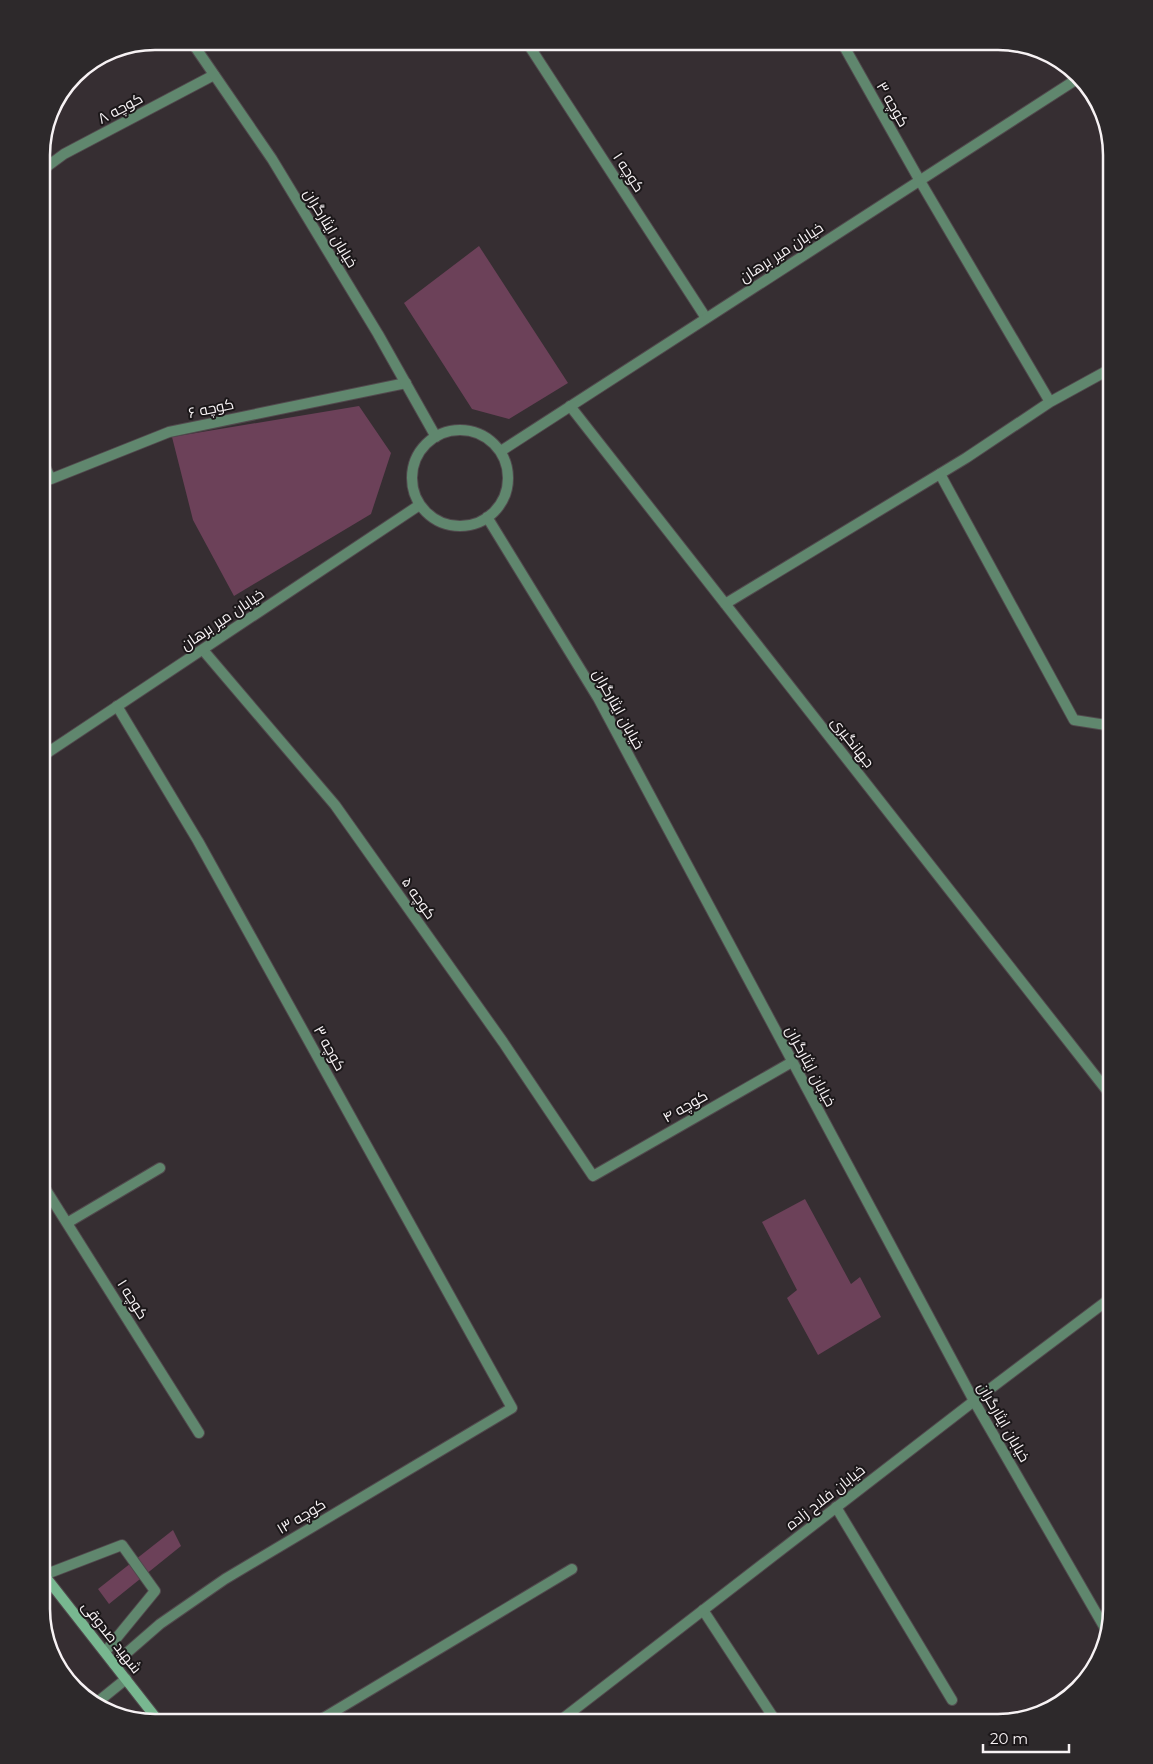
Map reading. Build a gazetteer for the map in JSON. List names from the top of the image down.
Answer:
{
  "streets": {
    "main road": ["شهید صدوقی"],
    "street": [
      "کوچه ۳",
      "کوچه ۸",
      "کوچه ۱",
      "خیابان ایثارگران",
      "خیابان میر برهان",
      "کوچه ۶",
      "جهانگیری",
      "کوچه ۵",
      "کوچه ۴",
      "خیابان فلاح زاده",
      "کوچه ۱۳"
    ]
  },
  "crossings": [
    ["کوچه ۳", "خیابان میر برهان"],
    ["کوچه ۳", "کوچه ۱۳"],
    ["کوچه ۸", "خیابان ایثارگران"],
    ["کوچه ۱", "خیابان میر برهان"],
    ["خیابان ایثارگران", "خیابان میر برهان"],
    ["خیابان ایثارگران", "کوچه ۶"],
    ["خیابان ایثارگران", "کوچه ۴"],
    ["خیابان ایثارگران", "خیابان فلاح زاده"],
    ["خیابان میر برهان", "جهانگیری"],
    ["خیابان میر برهان", "کوچه ۵"],
    ["کوچه ۵", "کوچه ۴"],
    ["کوچه ۱۳", "شهید صدوقی"]
  ],
  "scale_bar": "20 m"
}
